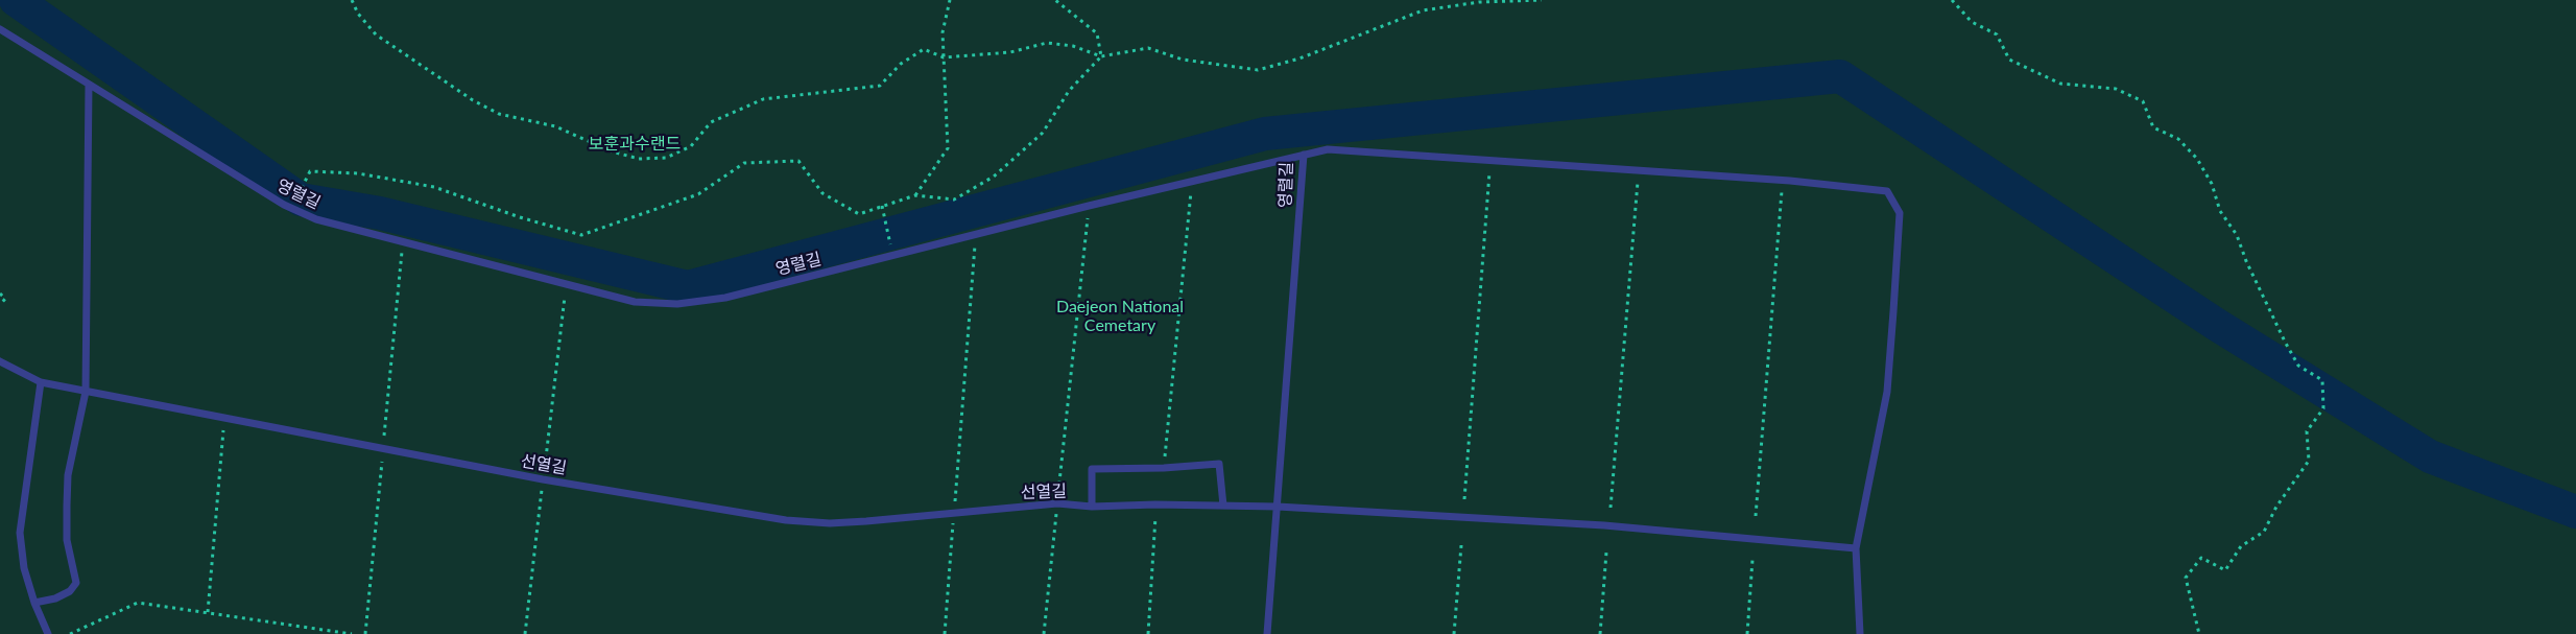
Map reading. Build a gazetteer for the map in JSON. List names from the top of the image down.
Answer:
{
  "streets": {
    "lane": ["영렬길", "선열길"]
  },
  "parks": ["보훈과수랜드", "Daejeon National Cemetary"]
}
